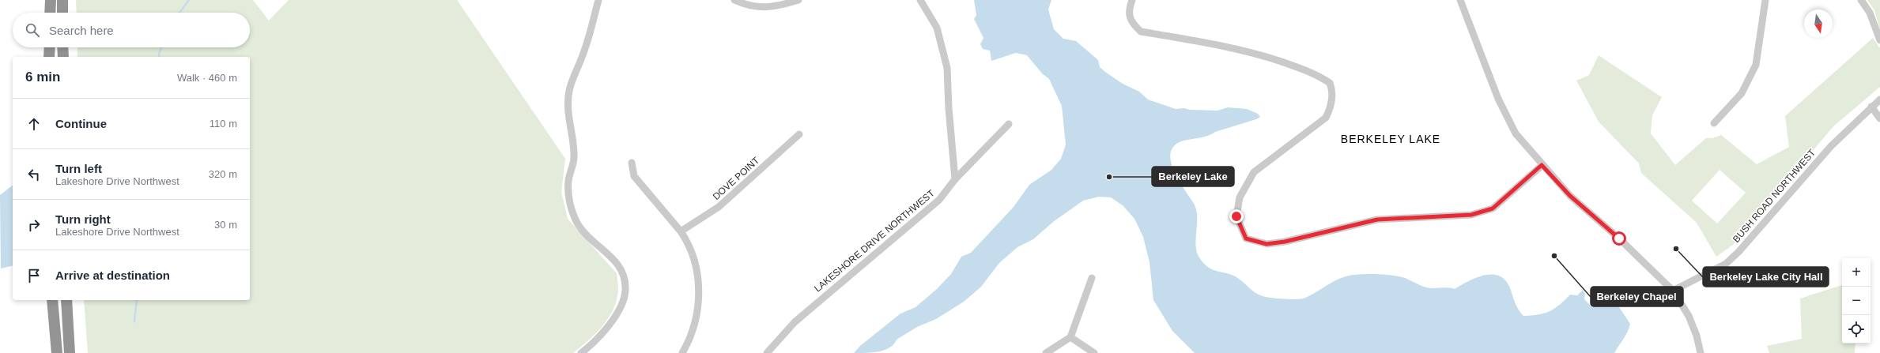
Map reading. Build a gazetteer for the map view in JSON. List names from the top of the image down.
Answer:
{
  "streets": {
    "street": ["DOVE POINT", "BUSH ROAD NORTHWEST", "LAKESHORE DRIVE NORTHWEST"]
  },
  "districts": ["BERKELEY LAKE"],
  "places": ["Berkeley Lake", "Berkeley Lake City Hall", "Berkeley Chapel"],
  "north": "bottom",
  "page": {
    "search": "Search here",
    "heading": ["6 min", "Walk · 460 m"],
    "list": [
      ["Continue", "110 m"],
      ["Turn left", "Lakeshore Drive Northwest", "320 m"],
      ["Turn right", "Lakeshore Drive Northwest", "30 m"],
      "Arrive at destination"
    ],
    "map_buttons": ["+", "−"]
  }
}
